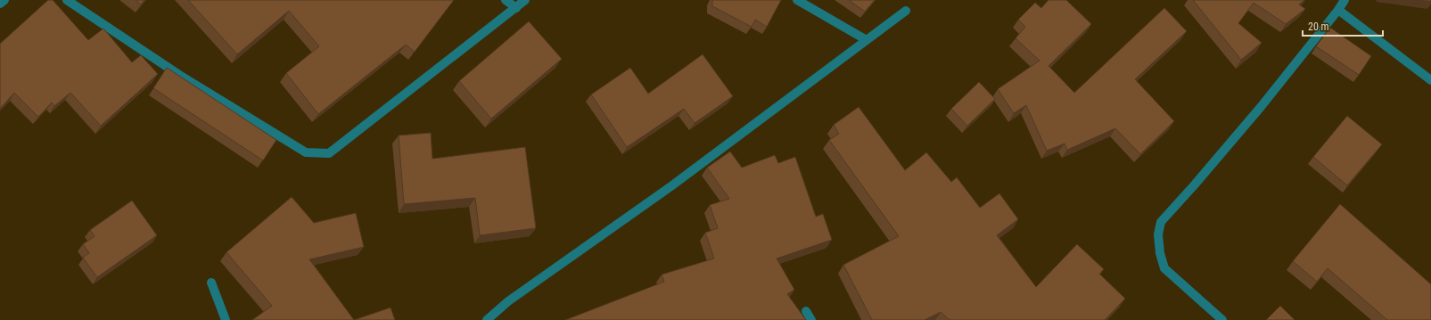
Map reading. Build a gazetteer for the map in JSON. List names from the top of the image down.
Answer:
{
  "scale_bar": "20 m"
}
